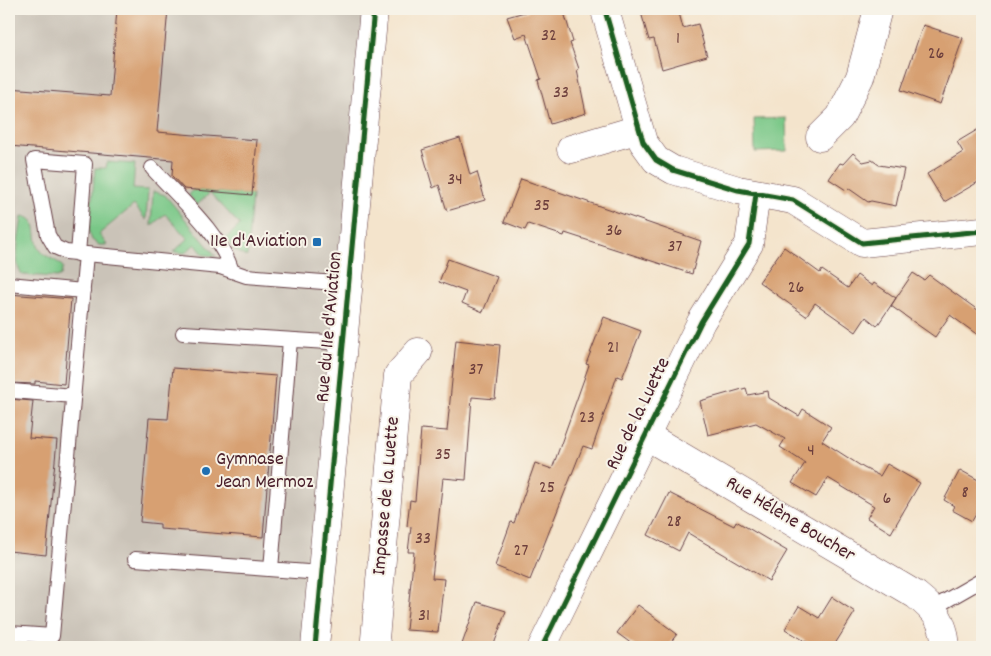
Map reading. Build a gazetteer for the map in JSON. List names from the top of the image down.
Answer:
{
  "streets": {
    "street": [
      "Rue du 11e d'Aviation",
      "Rue de la Luette",
      "Impasse de la Luette",
      "Rue Hélène Boucher"
    ]
  },
  "crossings": [
    ["Rue de la Luette", "Rue Hélène Boucher"]
  ],
  "places": {
    "transit": ["11e d'Aviation"],
    "other": ["Gymnase Jean Mermoz"]
  },
  "house_numbers": [
    "32",
    "1",
    "26",
    "33",
    "34",
    "35",
    "36",
    "37",
    "26",
    "21",
    "37",
    "23",
    "4",
    "35",
    "25",
    "8",
    "6",
    "28",
    "33",
    "27",
    "31"
  ]
}
